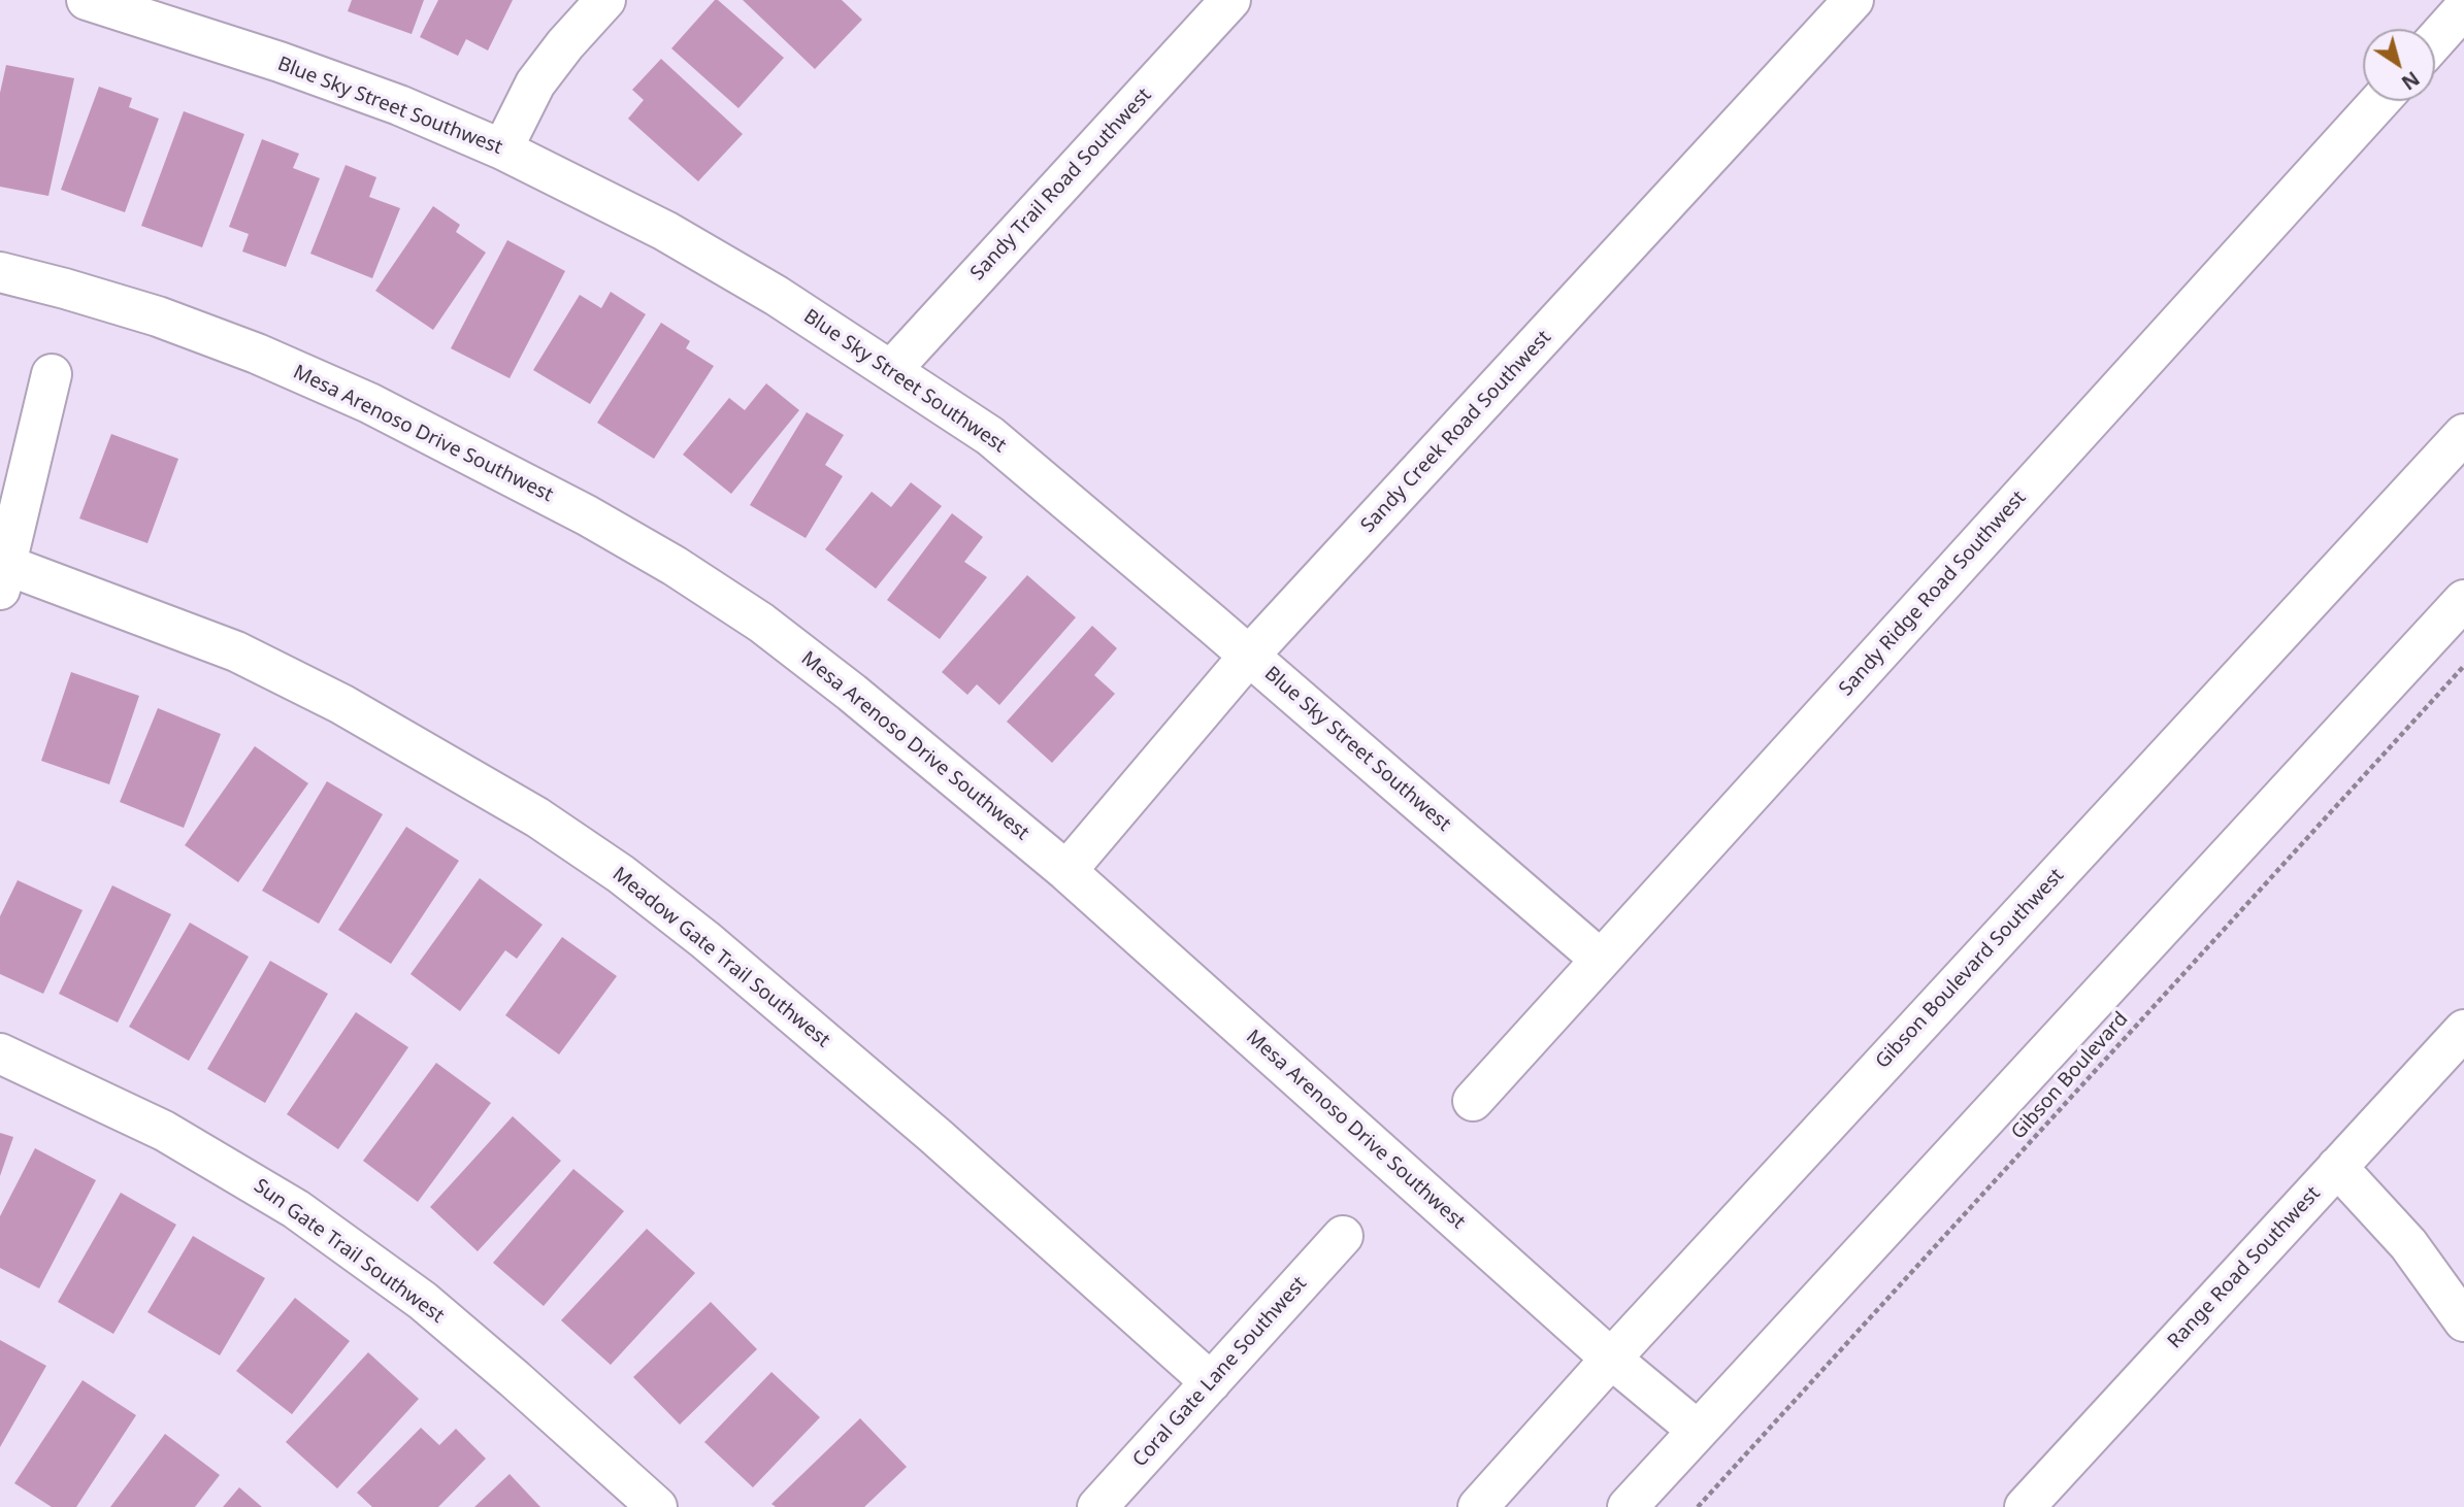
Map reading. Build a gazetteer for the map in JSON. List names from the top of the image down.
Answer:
{
  "streets": {
    "street": [
      "Blue Sky Street Southwest",
      "Sandy Trail Road Southwest",
      "Sandy Creek Road Southwest",
      "Mesa Arenoso Drive Southwest",
      "Sandy Ridge Road Southwest",
      "Meadow Gate Trail Southwest",
      "Gibson Boulevard Southwest",
      "Sun Gate Trail Southwest",
      "Range Road Southwest",
      "Coral Gate Lane Southwest"
    ],
    "path": ["Gibson Boulevard"]
  },
  "crossings": [
    ["Blue Sky Street Southwest", "Sandy Trail Road Southwest"],
    ["Blue Sky Street Southwest", "Sandy Creek Road Southwest"],
    ["Blue Sky Street Southwest", "Sandy Ridge Road Southwest"],
    ["Sandy Creek Road Southwest", "Mesa Arenoso Drive Southwest"],
    ["Mesa Arenoso Drive Southwest", "Gibson Boulevard Southwest"],
    ["Meadow Gate Trail Southwest", "Coral Gate Lane Southwest"]
  ],
  "north": "bottom right"
}
